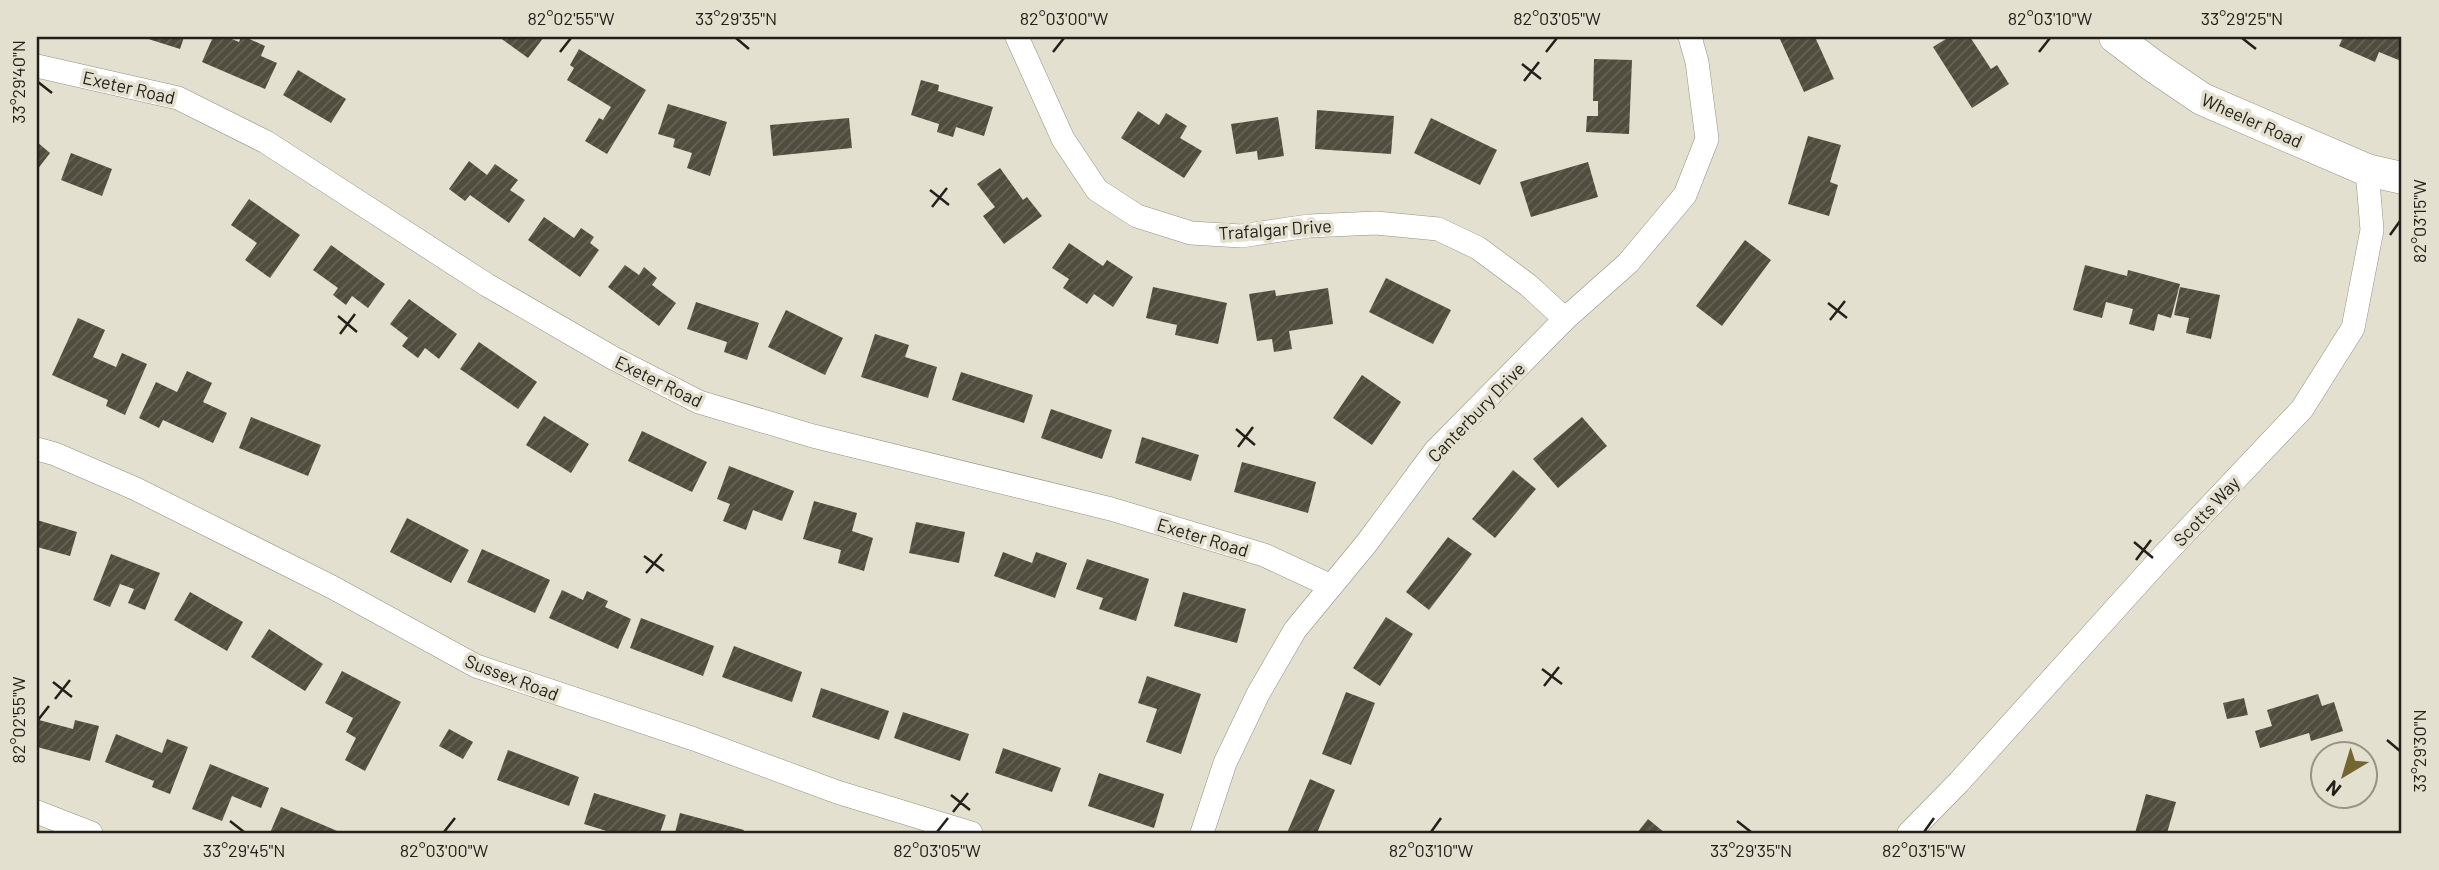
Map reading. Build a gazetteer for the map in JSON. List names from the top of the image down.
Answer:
{
  "streets": {
    "street": [
      "Exeter Road",
      "Wheeler Road",
      "Trafalgar Drive",
      "Canterbury Drive",
      "Scotts Way",
      "Sussex Road"
    ]
  },
  "crossings": [
    ["Exeter Road", "Canterbury Drive"],
    ["Wheeler Road", "Scotts Way"],
    ["Trafalgar Drive", "Canterbury Drive"]
  ],
  "north": "bottom left",
  "coordinates": [
    "82°02'55\"W",
    "33°29'35\"N",
    "82°03'00\"W",
    "82°03'05\"W",
    "82°03'10\"W",
    "33°29'25\"N",
    "33°29'40\"N",
    "82°03'15\"W",
    "33°29'30\"N",
    "33°29'45\"N"
  ]
}
